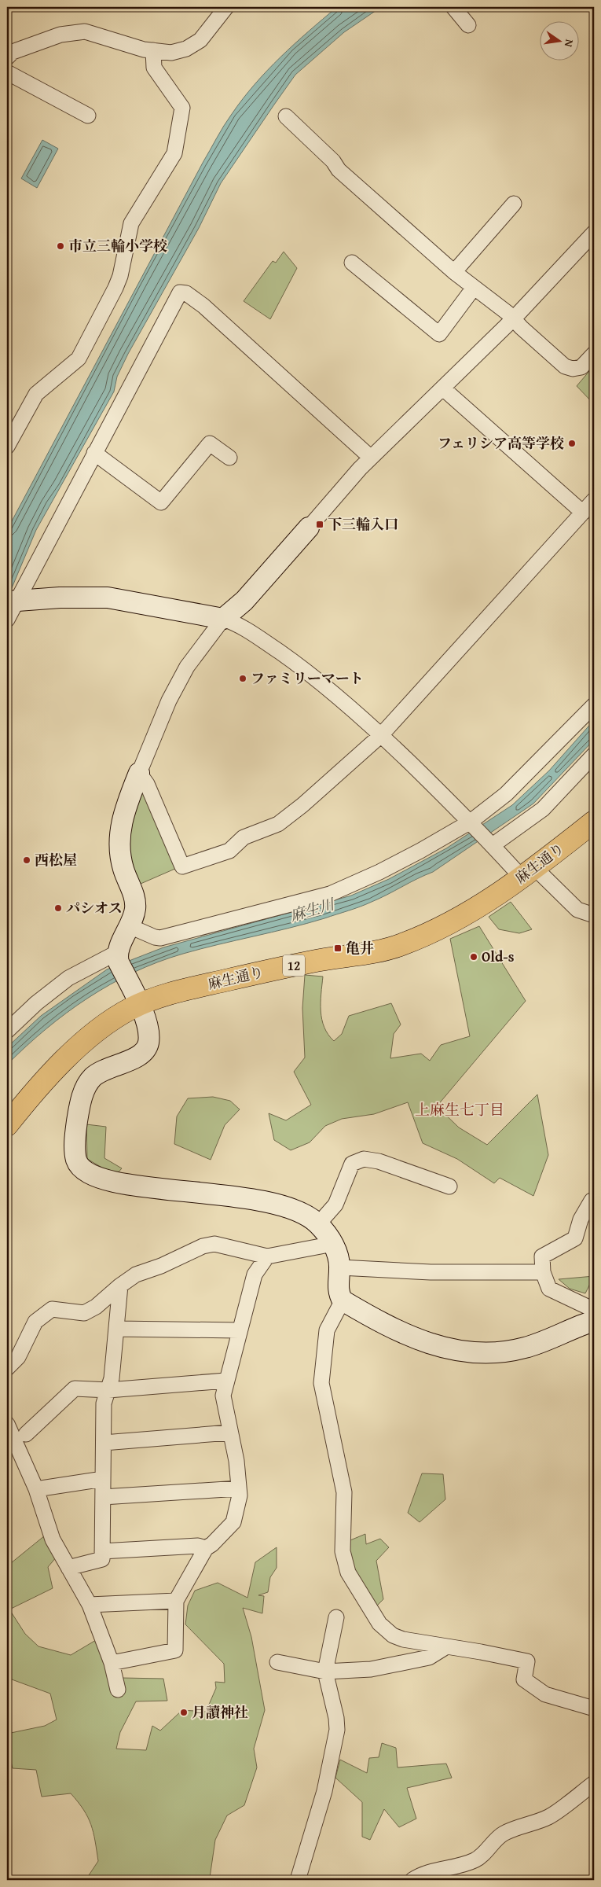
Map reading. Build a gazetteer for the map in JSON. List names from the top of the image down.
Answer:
{
  "streets": {
    "main road": ["麻生通り", "12"]
  },
  "districts": ["上麻生七丁目"],
  "water": ["麻生川"],
  "places": {
    "other": [
      "市立三輪小学校",
      "フェリシア高等学校",
      "ファミリーマート",
      "西松屋",
      "パシオス",
      "Old-s",
      "月讀神社"
    ],
    "transit": ["下三輪入口", "亀井"]
  },
  "north": "right"
}
